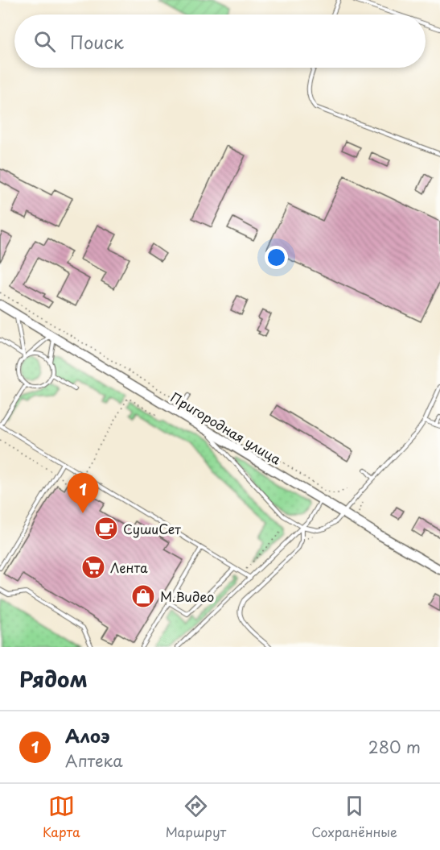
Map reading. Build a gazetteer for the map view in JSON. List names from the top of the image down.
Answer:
{
  "streets": {
    "street": ["Пригородная улица"]
  },
  "places": {
    "cafe": ["СушиСет"],
    "supermarket": ["Лента"],
    "shop": ["М.Видео"]
  },
  "page": {
    "search": "Поиск",
    "pins": "1",
    "heading": "Рядом",
    "list": [
      {
        "mark": "1",
        "name": "Алоэ",
        "note": "Аптека",
        "value": "280 m"
      }
    ],
    "nav": ["Карта", "Маршрут", "Сохранённые"]
  }
}
